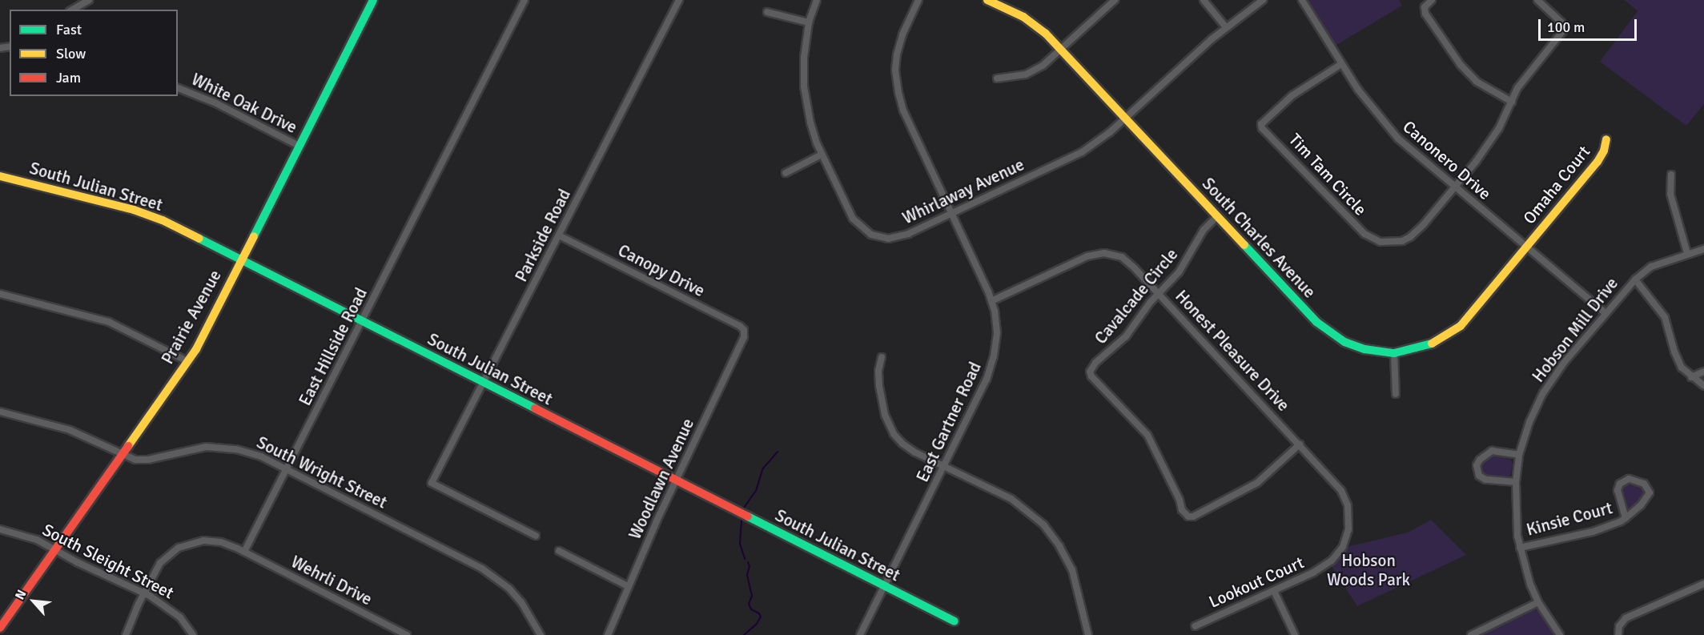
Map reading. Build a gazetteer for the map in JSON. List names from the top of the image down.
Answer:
{
  "streets": {
    "street": [
      "White Oak Drive",
      "Canonero Drive",
      "Tim Tam Circle",
      "Omaha Court",
      "South Julian Street",
      "Whirlaway Avenue",
      "Parkside Road",
      "South Charles Avenue",
      "Canopy Drive",
      "Cavalcade Circle",
      "Prairie Avenue",
      "Hobson Mill Drive",
      "East Hillside Road",
      "Honest Pleasure Drive",
      "East Gartner Road",
      "South Wright Street",
      "Woodlawn Avenue",
      "Kinsie Court",
      "South Sleight Street",
      "Wehrli Drive",
      "Lookout Court"
    ]
  },
  "crossings": [
    ["White Oak Drive", "Prairie Avenue"],
    ["Canonero Drive", "Tim Tam Circle"],
    ["Canonero Drive", "Omaha Court"],
    ["Canonero Drive", "South Charles Avenue"],
    ["Canonero Drive", "Hobson Mill Drive"],
    ["Omaha Court", "South Charles Avenue"],
    ["South Julian Street", "Parkside Road"],
    ["South Julian Street", "Prairie Avenue"],
    ["South Julian Street", "East Hillside Road"],
    ["South Julian Street", "East Gartner Road"],
    ["South Julian Street", "Woodlawn Avenue"],
    ["Whirlaway Avenue", "South Charles Avenue"],
    ["Whirlaway Avenue", "East Gartner Road"],
    ["Parkside Road", "Canopy Drive"],
    ["South Charles Avenue", "Cavalcade Circle"],
    ["Canopy Drive", "Woodlawn Avenue"],
    ["Cavalcade Circle", "Honest Pleasure Drive"],
    ["Prairie Avenue", "South Wright Street"],
    ["Prairie Avenue", "South Sleight Street"],
    ["Hobson Mill Drive", "Kinsie Court"],
    ["East Hillside Road", "South Wright Street"],
    ["East Hillside Road", "Wehrli Drive"],
    ["Honest Pleasure Drive", "East Gartner Road"],
    ["Honest Pleasure Drive", "Lookout Court"]
  ],
  "parks": ["Hobson Woods Park"],
  "legend": ["Fast", "Slow", "Jam"],
  "scale_bar": "100 m",
  "north": "top left"
}
